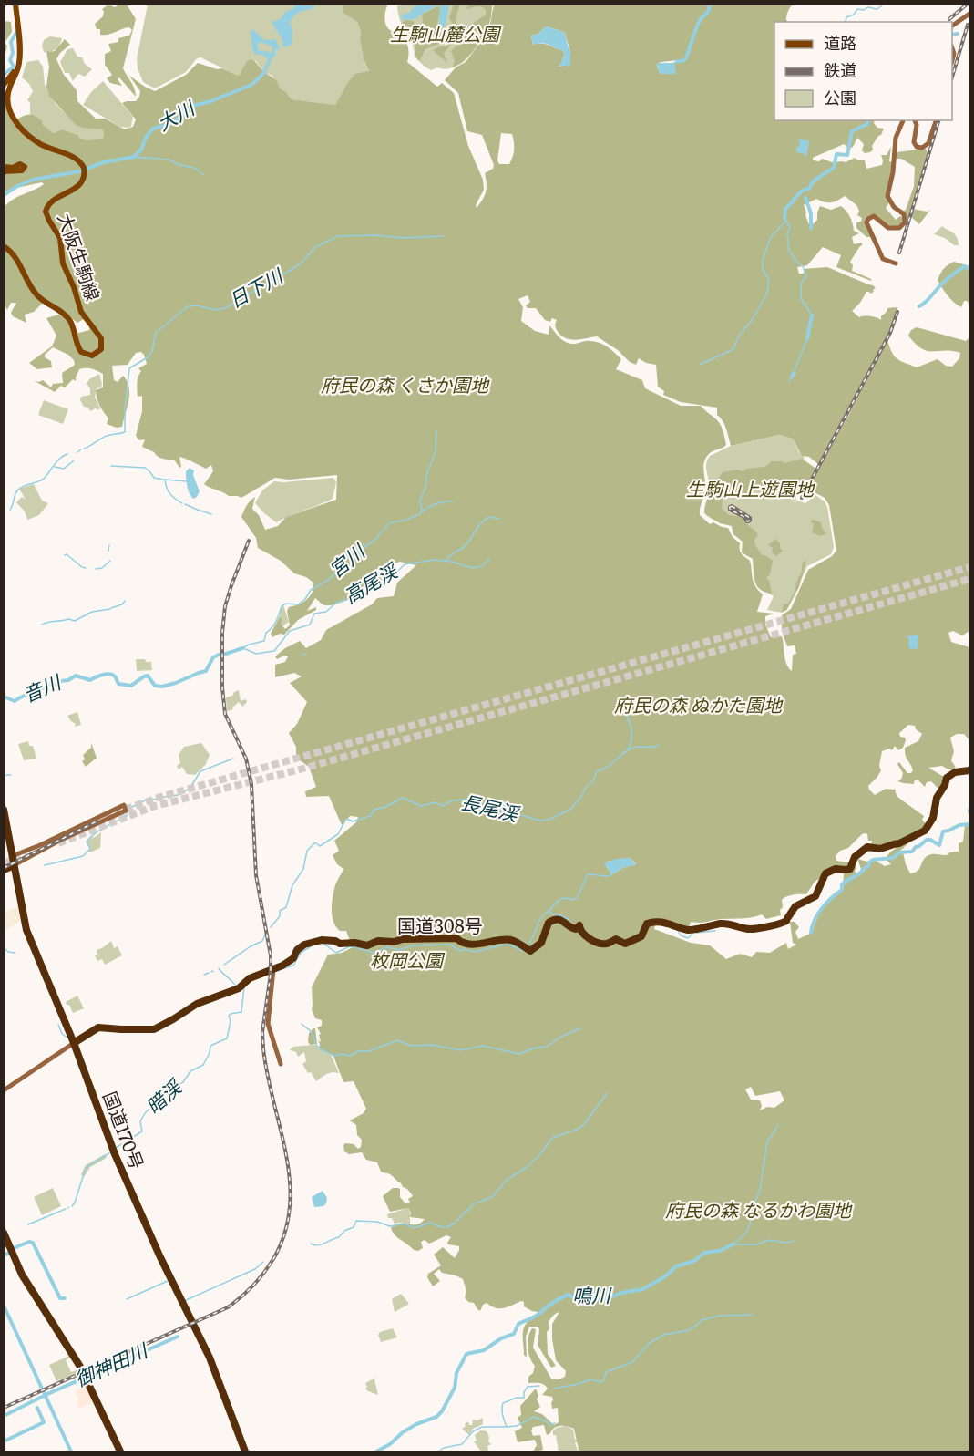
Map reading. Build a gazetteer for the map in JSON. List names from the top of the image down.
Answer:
{
  "streets": {
    "highway": ["国道308号", "国道170号"],
    "main road": ["大阪生駒線"]
  },
  "crossings": [
    ["国道308号", "国道170号"]
  ],
  "water": [
    "大川",
    "日下川",
    "宮川",
    "高尾渓",
    "音川",
    "長尾渓",
    "暗渓",
    "鳴川",
    "御神田川"
  ],
  "parks": [
    "生駒山麓公園",
    "府民の森 くさか園地",
    "生駒山上遊園地",
    "府民の森 ぬかた園地",
    "枚岡公園",
    "府民の森 なるかわ園地"
  ],
  "legend": ["道路", "鉄道", "公園"]
}
